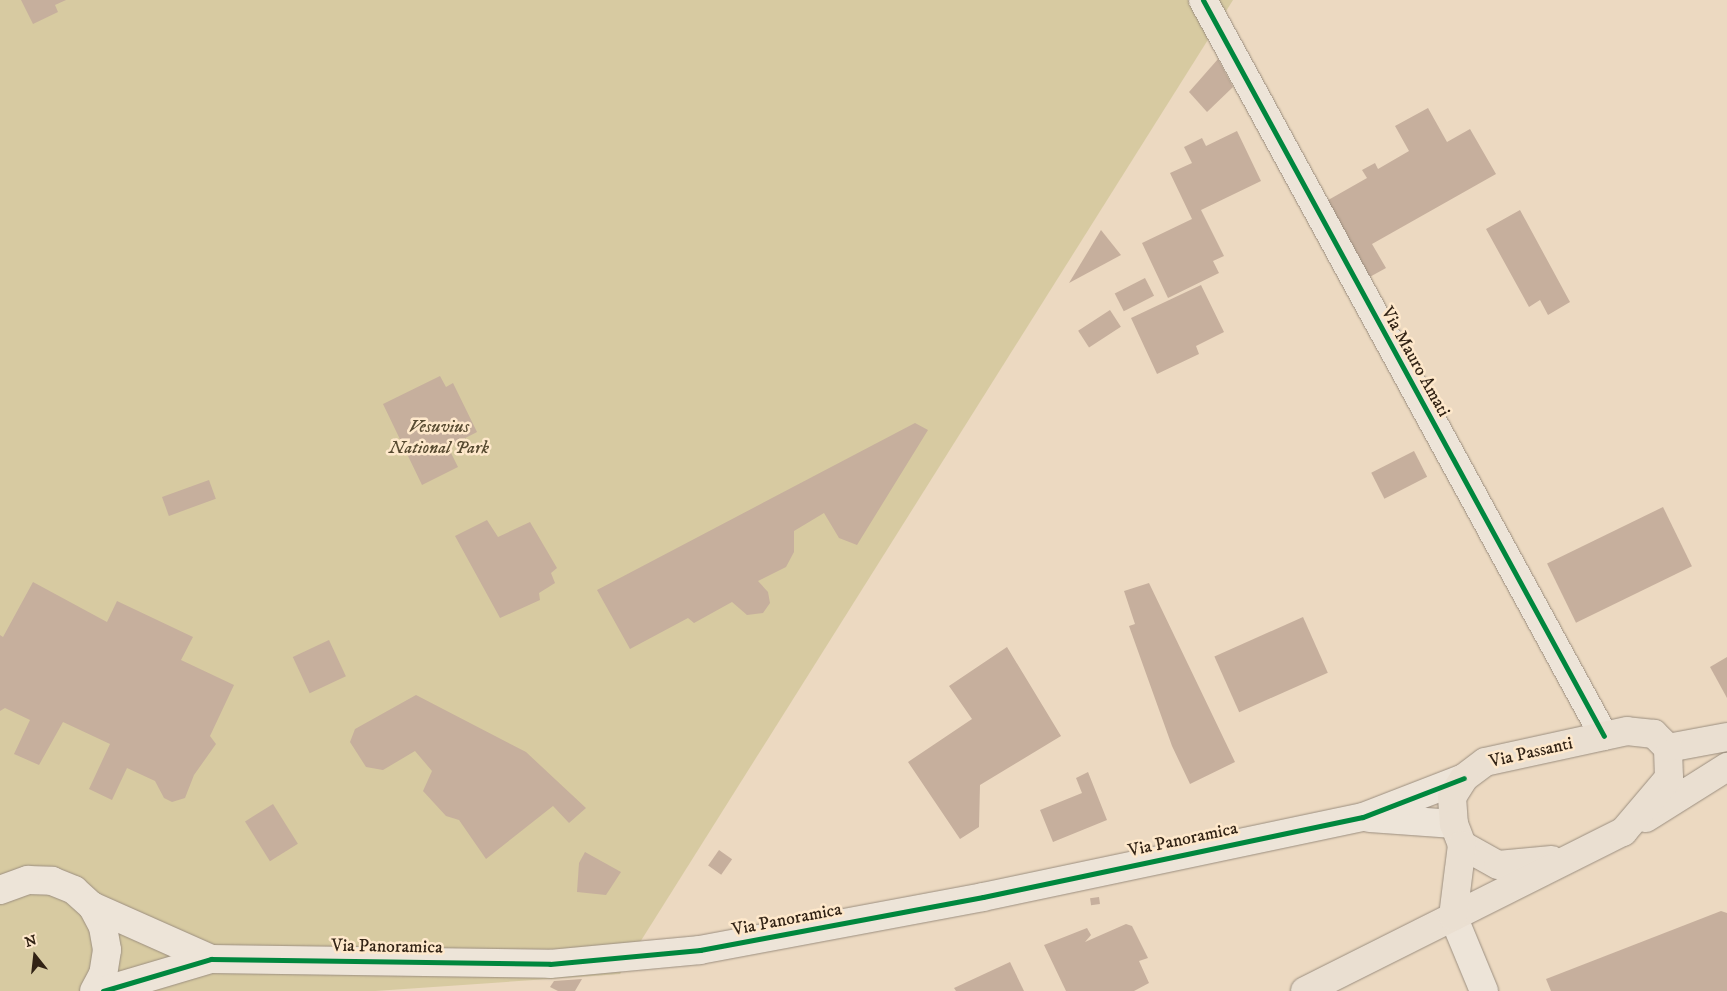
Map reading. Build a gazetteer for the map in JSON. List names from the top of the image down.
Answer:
{
  "streets": {
    "main road": ["Via Passanti"],
    "street": ["Via Mauro Amati", "Via Panoramica"]
  },
  "crossings": [
    ["Via Mauro Amati", "Via Passanti"],
    ["Via Passanti", "Via Panoramica"]
  ],
  "parks": ["Vesuvius National Park"],
  "north": "top"
}
